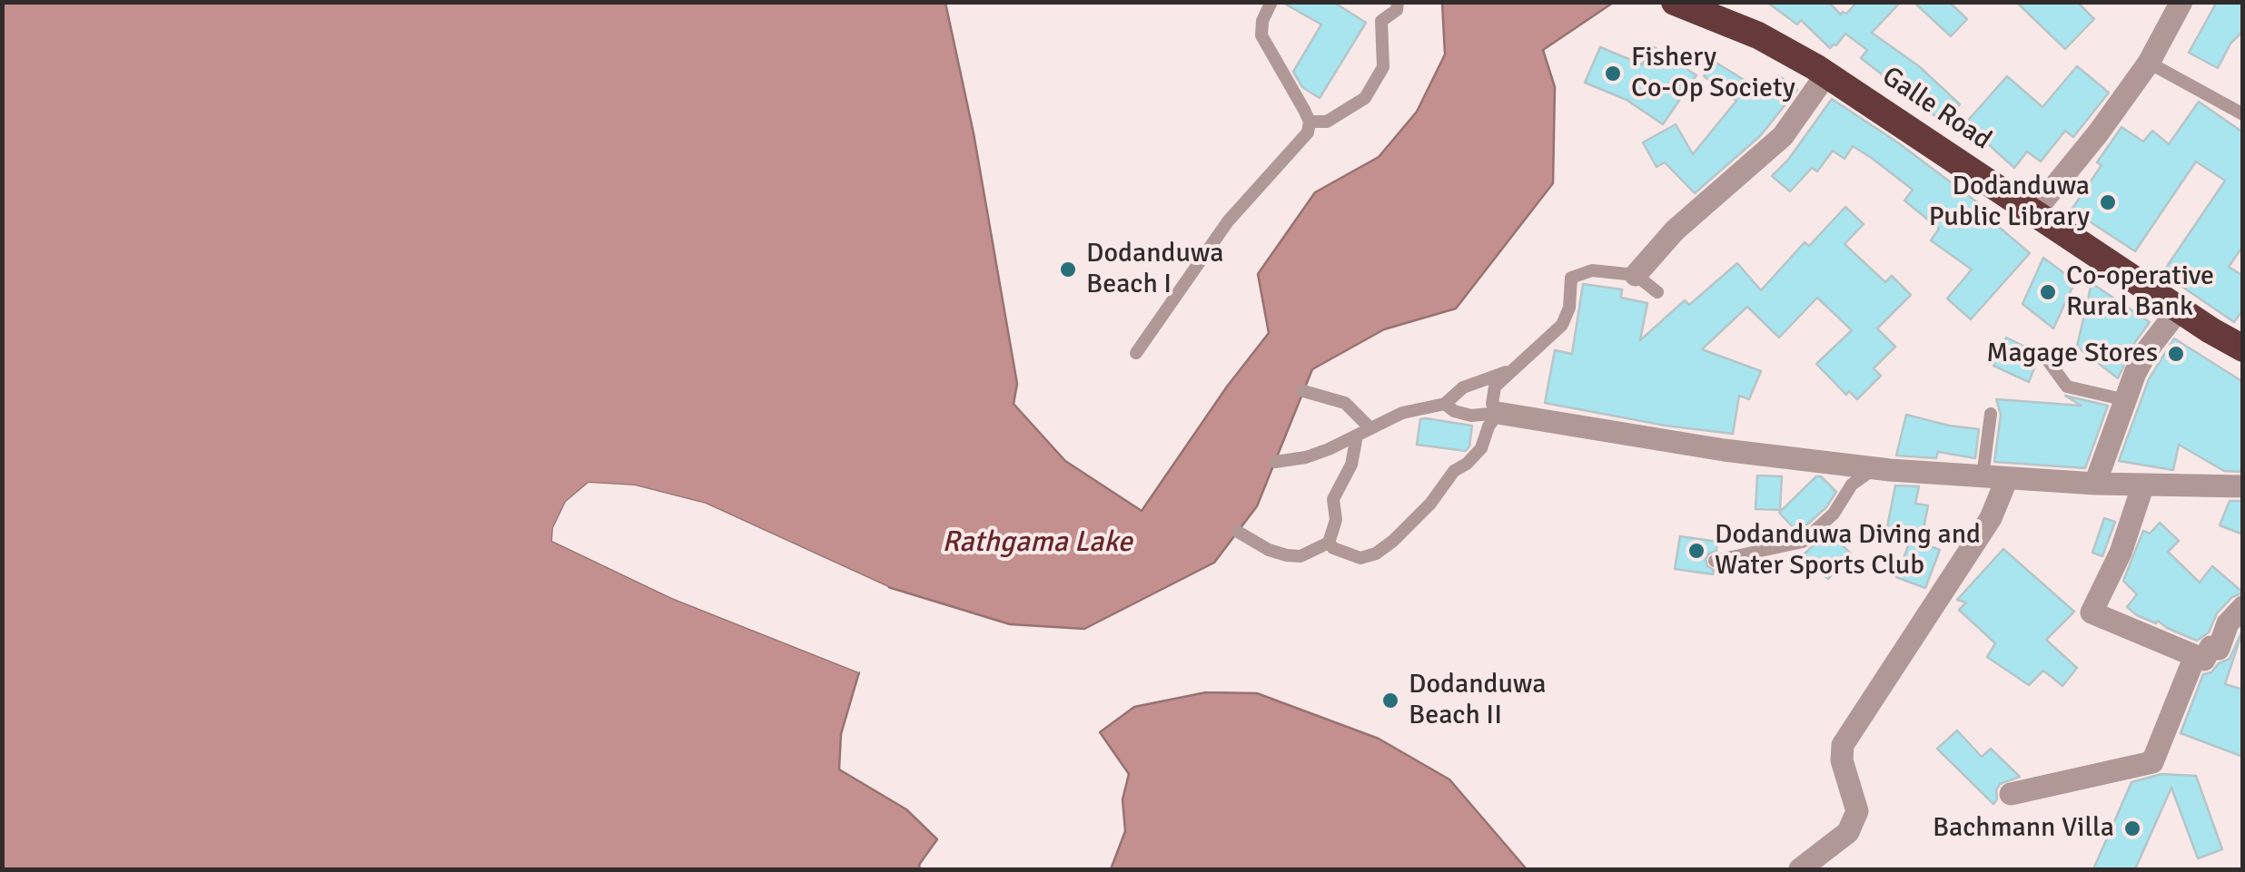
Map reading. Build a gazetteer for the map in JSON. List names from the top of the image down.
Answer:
{
  "streets": {
    "highway": ["Galle Road"]
  },
  "water": ["Rathgama Lake"],
  "places": [
    "Fishery Co-Op Society",
    "Dodanduwa Public Library",
    "Dodanduwa Beach I",
    "Co-operative Rural Bank",
    "Magage Stores",
    "Dodanduwa Diving and Water Sports Club",
    "Dodanduwa Beach II",
    "Bachmann Villa"
  ]
}
